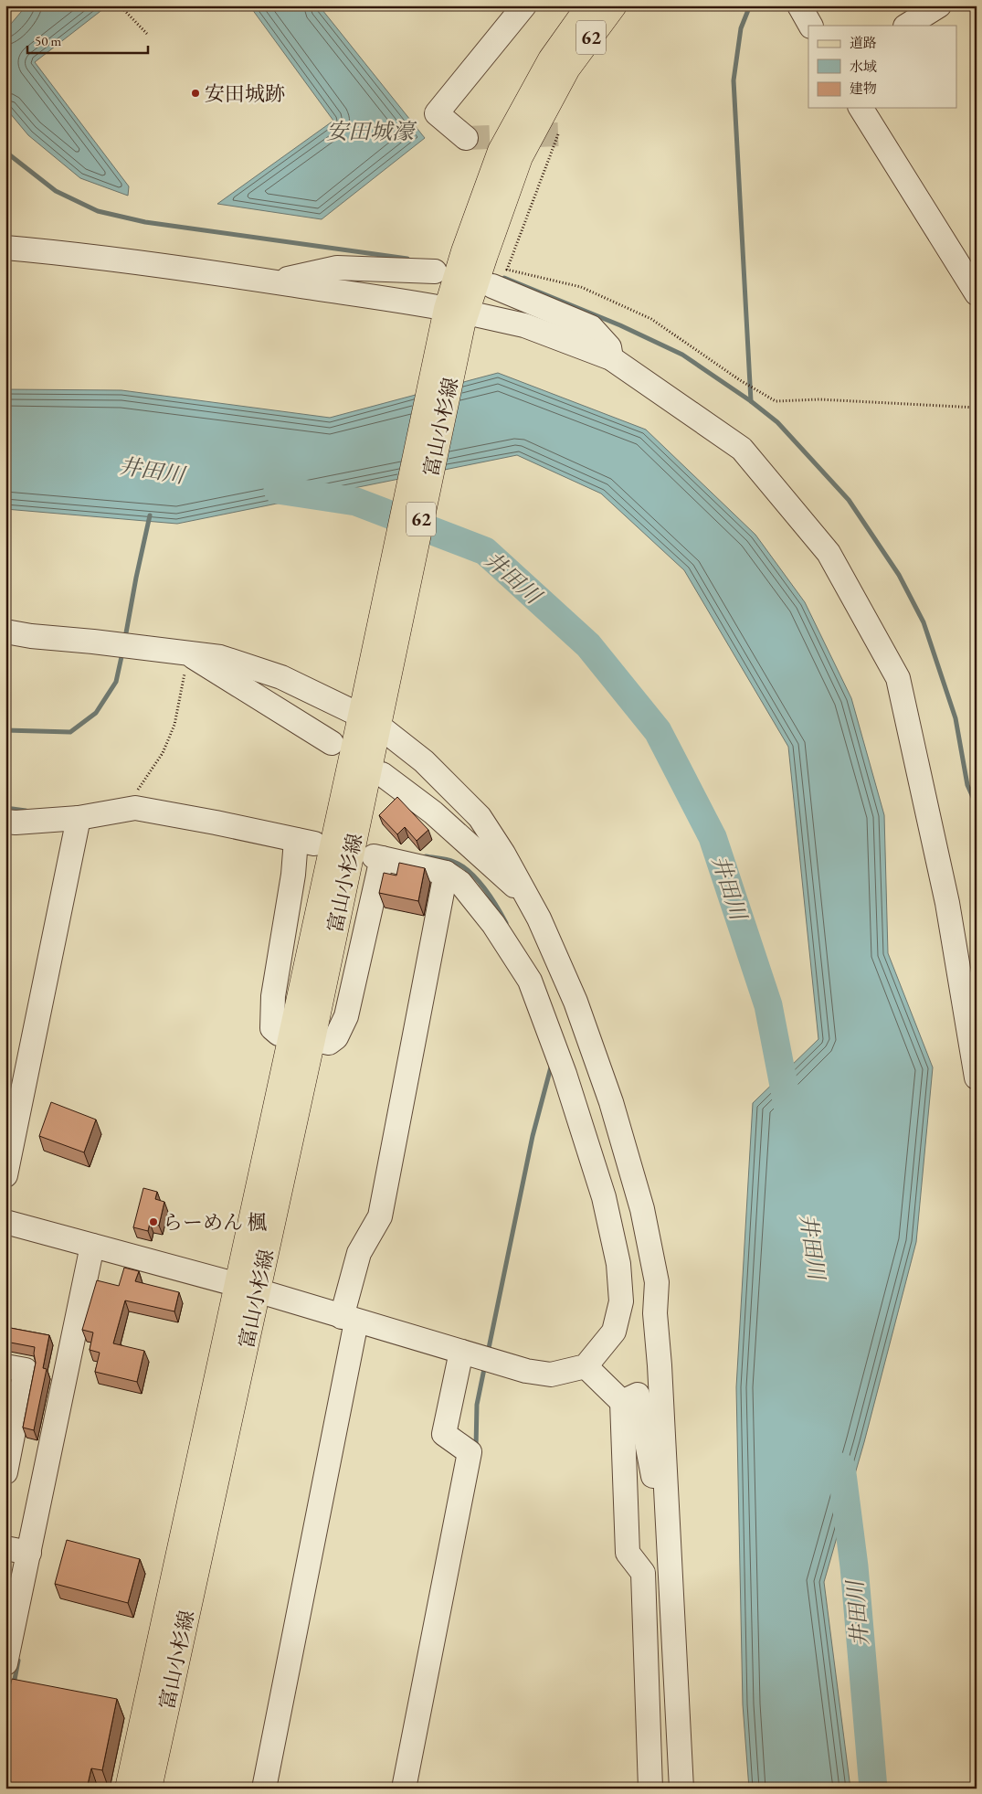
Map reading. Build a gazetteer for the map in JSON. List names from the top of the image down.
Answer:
{
  "streets": {
    "main road": ["62", "富山小杉線"]
  },
  "water": ["安田城濠", "井田川"],
  "places": ["安田城跡", "らーめん 楓"],
  "legend": ["道路", "水域", "建物"],
  "scale_bar": "50 m"
}
